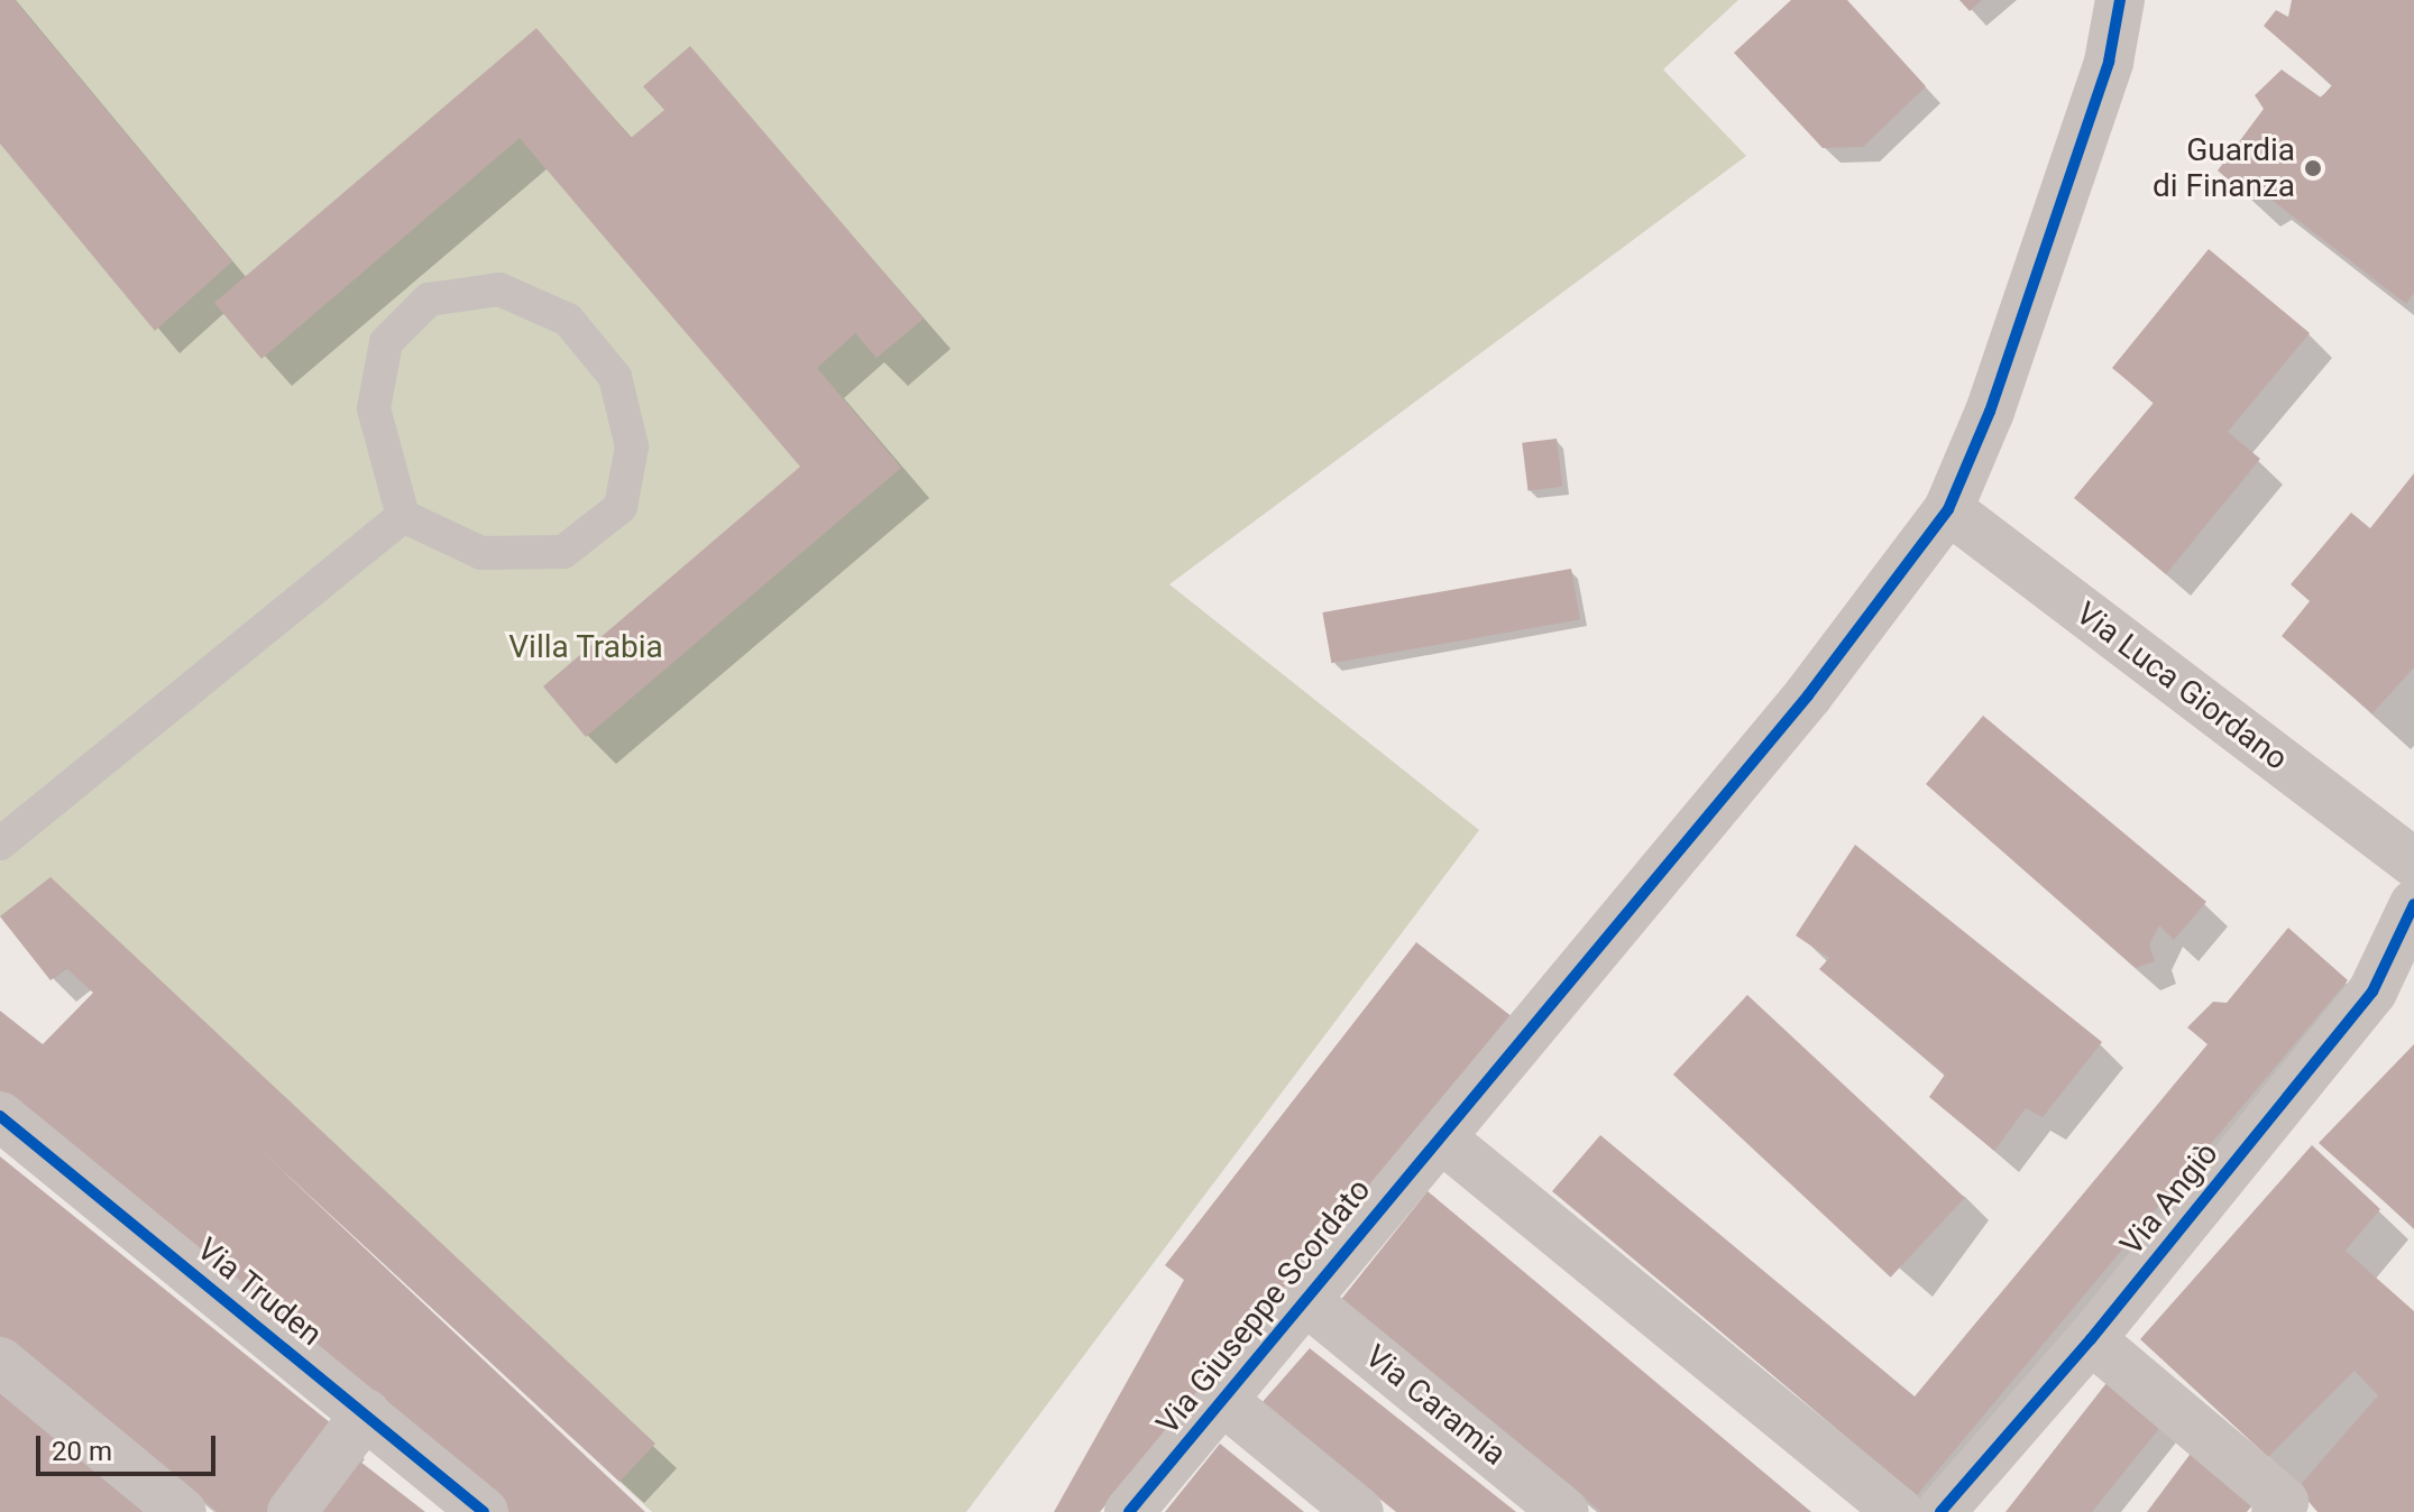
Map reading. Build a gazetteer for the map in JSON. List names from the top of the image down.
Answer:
{
  "streets": {
    "street": [
      "Via Luca Giordano",
      "Via Angiò",
      "Via Truden",
      "Via Giuseppe Scordato",
      "Via Caramia"
    ]
  },
  "crossings": [
    ["Via Luca Giordano", "Via Giuseppe Scordato"],
    ["Via Giuseppe Scordato", "Via Caramia"]
  ],
  "parks": ["Villa Trabia"],
  "places": ["Guardia di Finanza"],
  "scale_bar": "20 m"
}
